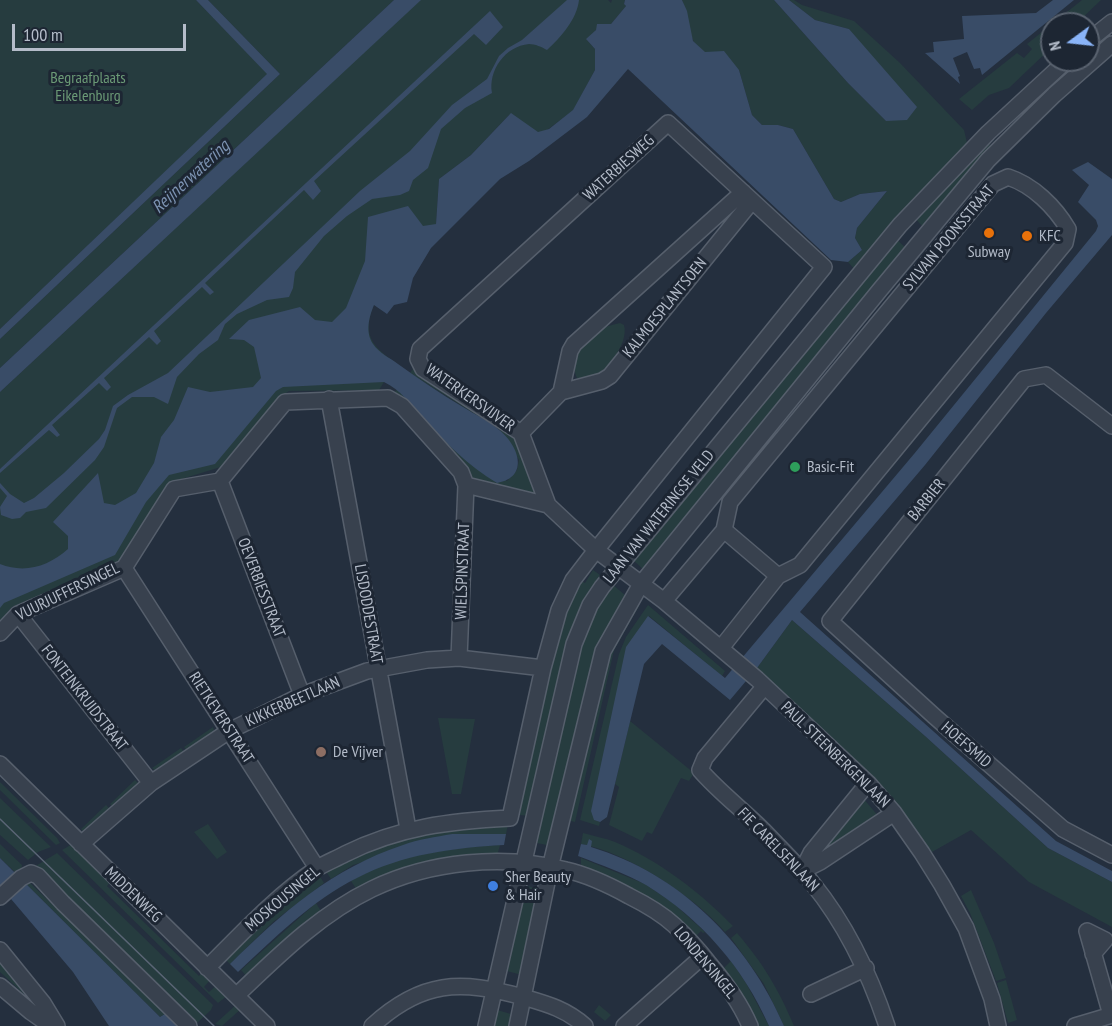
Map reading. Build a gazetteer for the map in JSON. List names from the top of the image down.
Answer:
{
  "streets": {
    "street": [
      "WATERBIESWEG",
      "SYLVAIN POONSSTRAAT",
      "KALMOESPLANTSOEN",
      "WATERKERSVIJVER",
      "BARBIER",
      "LAAN VAN WATERINGSE VELD",
      "WIELSPINSTRAAT",
      "OEVERBIESSTRAAT",
      "VUURJUFFERSINGEL",
      "LISDODDESTRAAT",
      "FONTEINKRUIDSTRAAT",
      "KIKKERBEETLAAN",
      "RIETKEVERSTRAAT",
      "HOEFSMID",
      "PAUL STEENBERGENLAAN",
      "FIE CARELSENLAAN",
      "MIDDENWEG",
      "MOSKOUSINGEL",
      "LONDENSINGEL"
    ]
  },
  "crossings": [
    ["WATERBIESWEG", "KALMOESPLANTSOEN"],
    ["WATERBIESWEG", "WATERKERSVIJVER"],
    ["WATERBIESWEG", "LAAN VAN WATERINGSE VELD"],
    ["SYLVAIN POONSSTRAAT", "PAUL STEENBERGENLAAN"],
    ["WATERKERSVIJVER", "LAAN VAN WATERINGSE VELD"],
    ["WATERKERSVIJVER", "WIELSPINSTRAAT"],
    ["WATERKERSVIJVER", "PAUL STEENBERGENLAAN"],
    ["BARBIER", "HOEFSMID"],
    ["LAAN VAN WATERINGSE VELD", "KIKKERBEETLAAN"],
    ["LAAN VAN WATERINGSE VELD", "PAUL STEENBERGENLAAN"],
    ["LAAN VAN WATERINGSE VELD", "MOSKOUSINGEL"],
    ["LAAN VAN WATERINGSE VELD", "LONDENSINGEL"],
    ["WIELSPINSTRAAT", "KIKKERBEETLAAN"],
    ["OEVERBIESSTRAAT", "VUURJUFFERSINGEL"],
    ["OEVERBIESSTRAAT", "KIKKERBEETLAAN"],
    ["VUURJUFFERSINGEL", "FONTEINKRUIDSTRAAT"],
    ["VUURJUFFERSINGEL", "RIETKEVERSTRAAT"],
    ["LISDODDESTRAAT", "KIKKERBEETLAAN"],
    ["LISDODDESTRAAT", "MOSKOUSINGEL"],
    ["FONTEINKRUIDSTRAAT", "KIKKERBEETLAAN"],
    ["KIKKERBEETLAAN", "RIETKEVERSTRAAT"],
    ["KIKKERBEETLAAN", "MIDDENWEG"],
    ["RIETKEVERSTRAAT", "MOSKOUSINGEL"],
    ["PAUL STEENBERGENLAAN", "FIE CARELSENLAAN"],
    ["MIDDENWEG", "MOSKOUSINGEL"]
  ],
  "water": ["Reijnerwatering"],
  "parks": ["Begraafplaats Eikelenburg"],
  "places": [
    "Subway",
    "KFC",
    "Basic-Fit",
    "De Vijver",
    "Sher Beauty & Hair"
  ],
  "scale_bar": "100 m",
  "north": "left"
}
